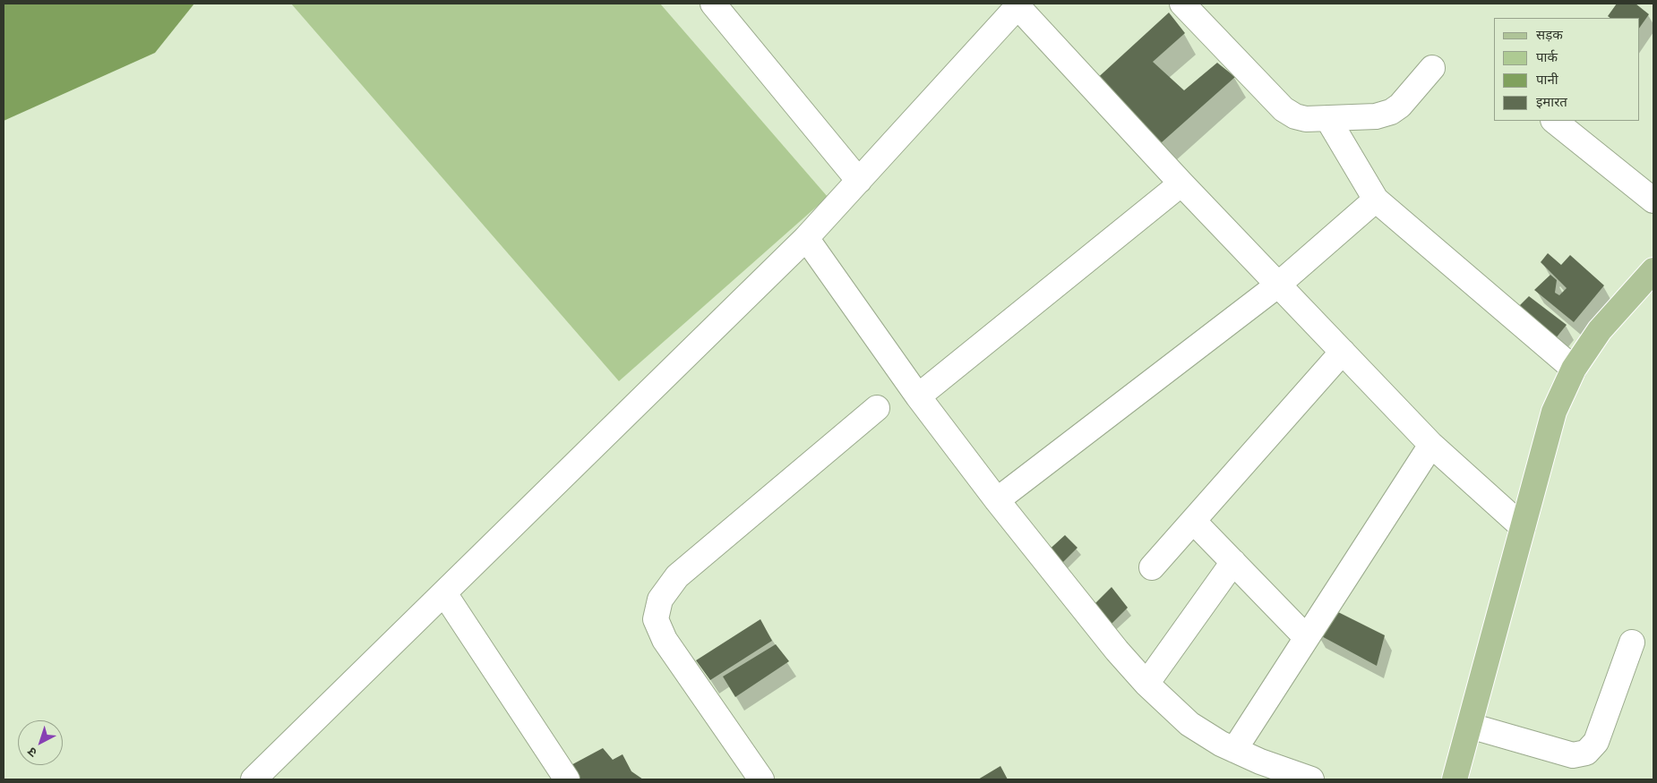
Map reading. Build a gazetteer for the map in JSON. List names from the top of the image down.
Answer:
{
  "legend": [
    "सड़क",
    "पार्क",
    "पानी",
    "इमारत"
  ],
  "north": "bottom left"
}
